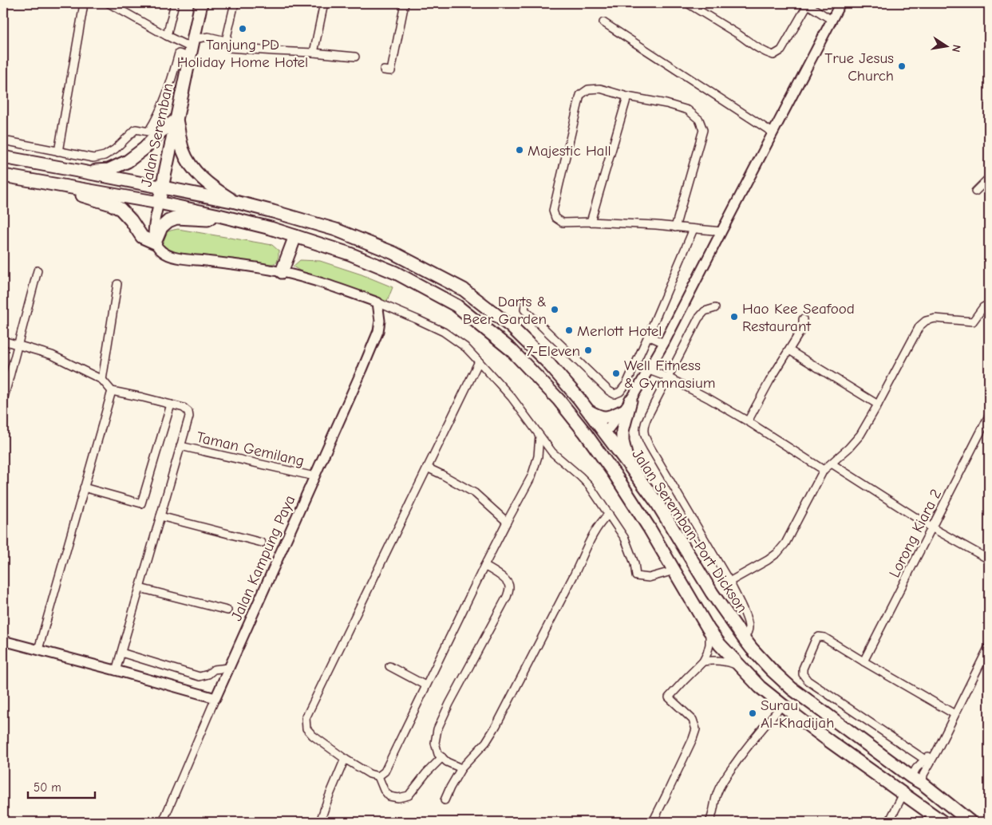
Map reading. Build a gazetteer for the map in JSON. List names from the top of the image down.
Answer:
{
  "streets": {
    "main road": ["Jalan Seremban", "Jalan Seremban-Port Dickson"],
    "street": ["Taman Gemilang", "Lorong Kiara 2", "Jalan Kampung Paya"]
  },
  "crossings": [
    ["Jalan Seremban", "Jalan Seremban-Port Dickson"],
    ["Taman Gemilang", "Jalan Kampung Paya"]
  ],
  "places": [
    "Tanjung PD Holiday Home Hotel",
    "True Jesus Church",
    "Majestic Hall",
    "Darts & Beer Garden",
    "Hao Kee Seafood Restaurant",
    "Merlott Hotel",
    "7-Eleven",
    "Well Fitness & Gymnasium",
    "Surau Al-Khadijah"
  ],
  "scale_bar": "50 m",
  "north": "right"
}
